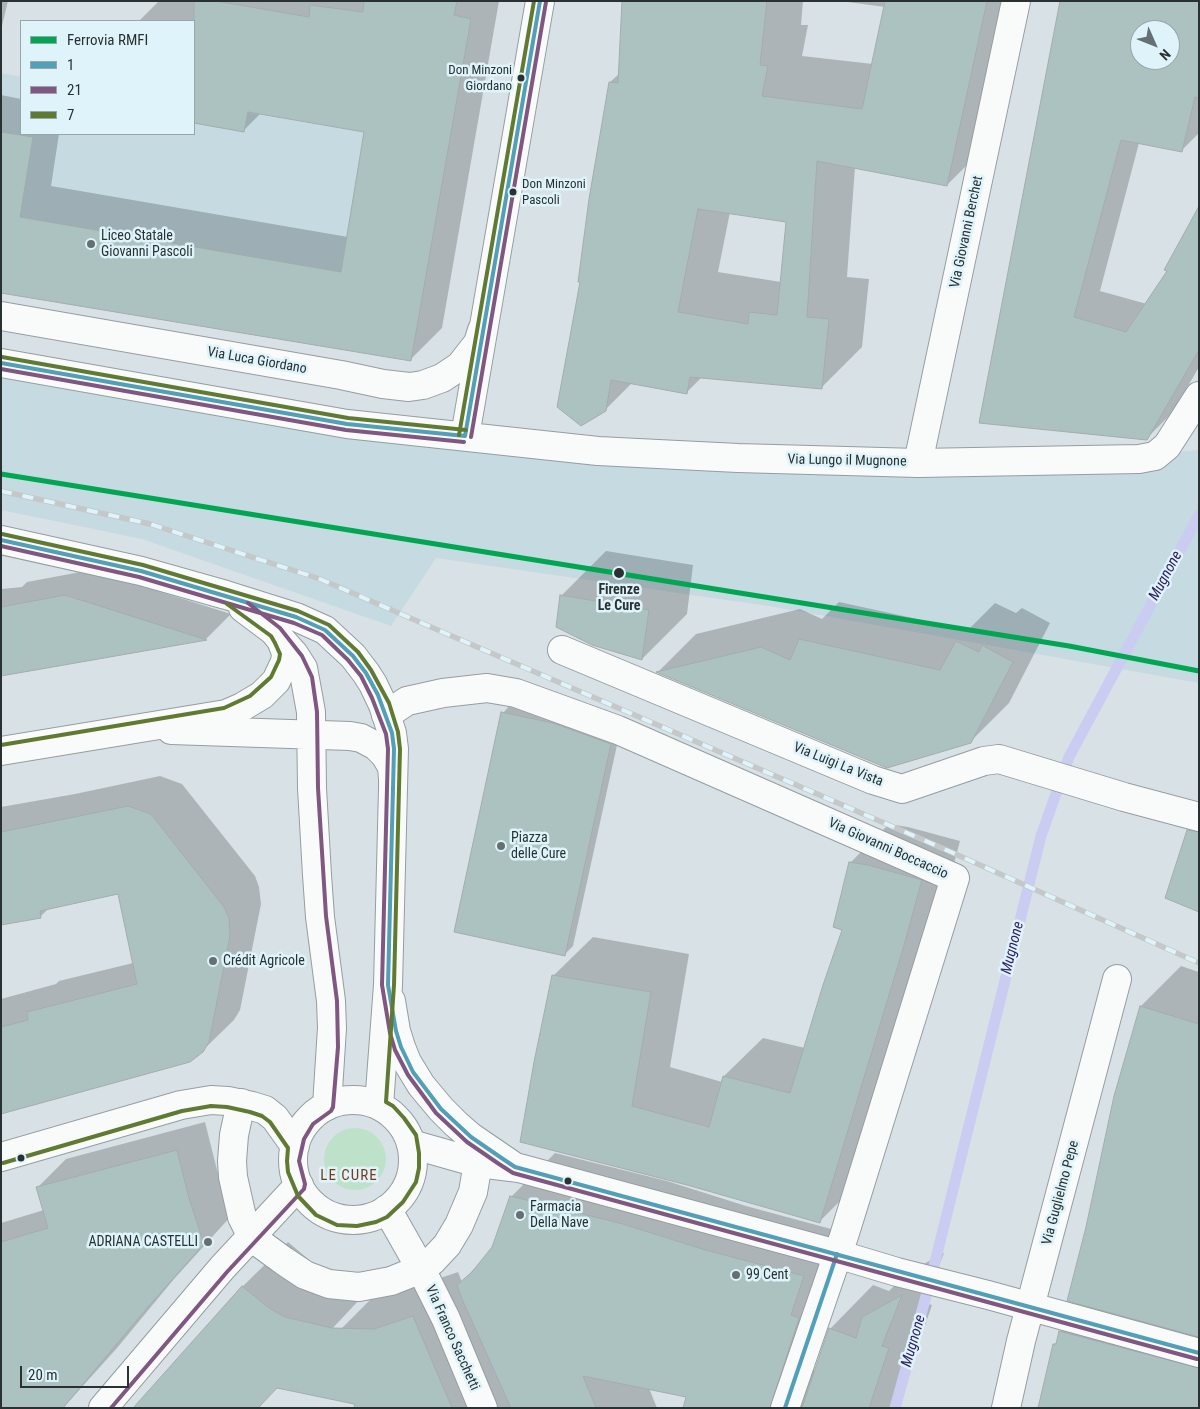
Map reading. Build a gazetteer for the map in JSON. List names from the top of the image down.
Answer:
{
  "streets": {
    "street": [
      "Via Giovanni Berchet",
      "Via Luca Giordano",
      "Via Lungo il Mugnone",
      "Via Luigi La Vista",
      "Via Giovanni Boccaccio",
      "Via Guglielmo Pepe",
      "Via Franco Sacchetti"
    ]
  },
  "crossings": [
    ["Via Giovanni Berchet", "Via Lungo il Mugnone"]
  ],
  "districts": ["LE CURE"],
  "water": ["Mugnone"],
  "places": [
    "Don Minzoni Giordano",
    "Don Minzoni Pascoli",
    "Liceo Statale Giovanni Pascoli",
    "Firenze Le Cure",
    "Piazza delle Cure",
    "Crédit Agricole",
    "Farmacia Della Nave",
    "ADRIANA CASTELLI",
    "99 Cent"
  ],
  "lines": [
    "transit line 1",
    "transit line 7",
    "transit line 21",
    "rail line RMFI"
  ],
  "legend": [
    "Ferrovia RMFI",
    "1",
    "21",
    "7"
  ],
  "scale_bar": "20 m",
  "north": "bottom right"
}
